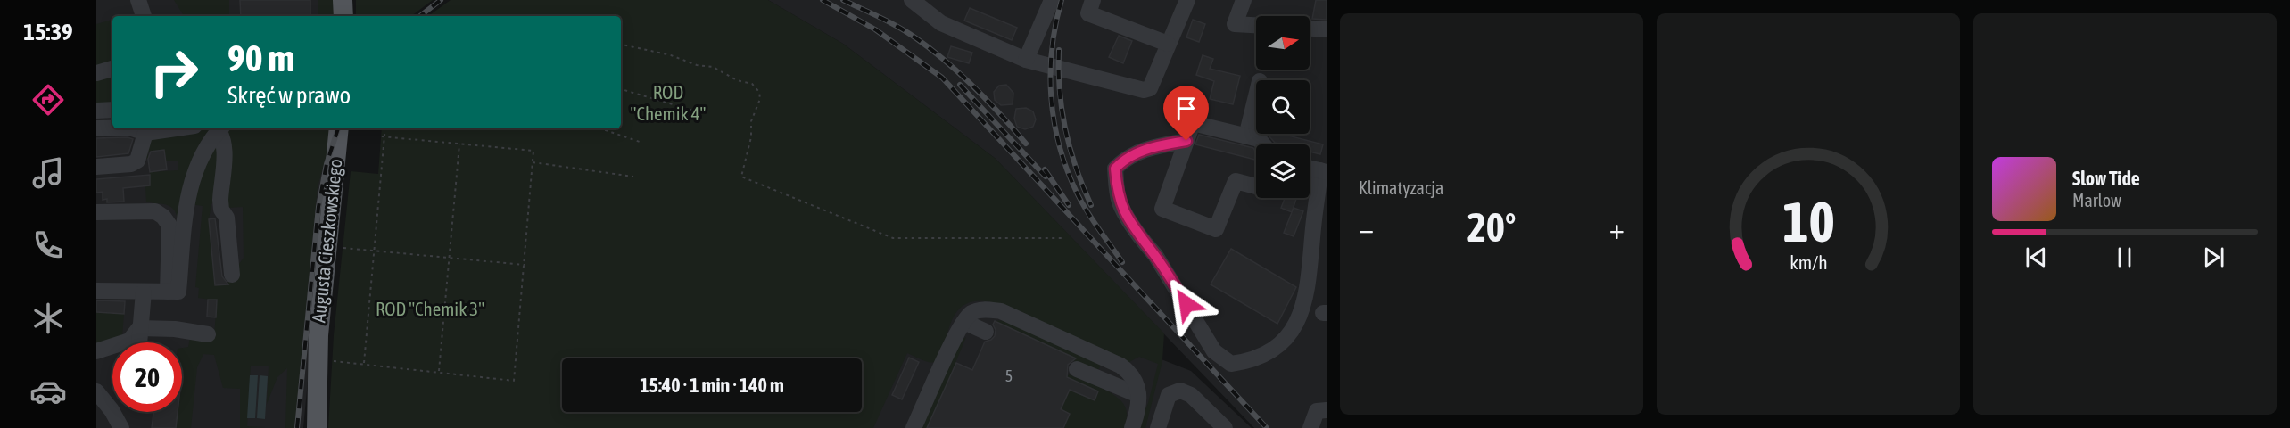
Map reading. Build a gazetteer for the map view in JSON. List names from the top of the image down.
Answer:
{
  "streets": {
    "main road": ["Augusta Cieszkowskiego"]
  },
  "parks": ["ROD \"Chemik 4\"", "ROD \"Chemik 3\""],
  "house_numbers": ["5"],
  "north": "right",
  "page": {
    "tabs": "15:39",
    "tile": "Klimatyzacja",
    "turn": ["90 m", "Skręć w prawo"],
    "song": ["Slow Tide", "Marlow"],
    "heat": ["−", "20°", "+"],
    "limit": "20",
    "trip": "15:40 · 1 min · 140 m",
    "gauge": ["10", "km/h"]
  }
}
